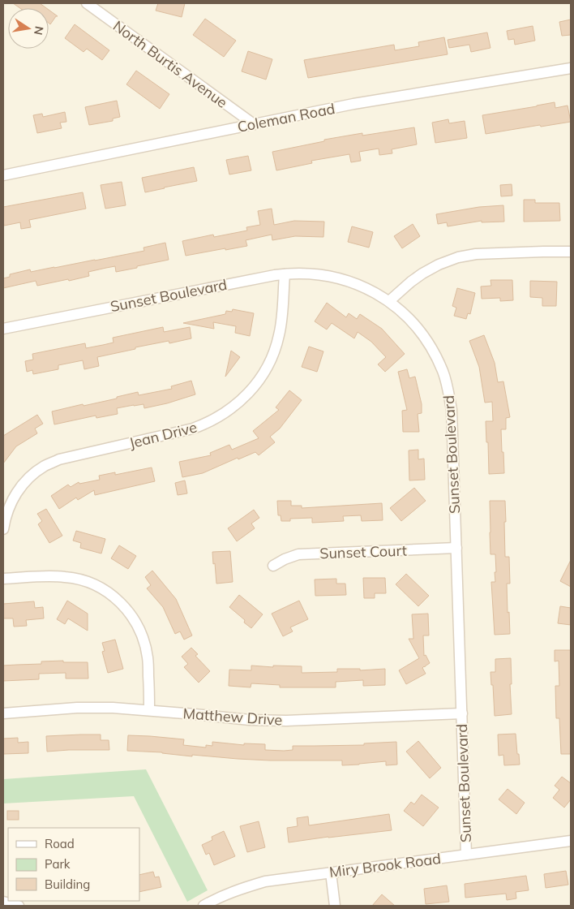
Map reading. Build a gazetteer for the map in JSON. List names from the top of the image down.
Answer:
{
  "streets": {
    "street": [
      "North Burtis Avenue",
      "Coleman Road",
      "Sunset Boulevard",
      "Jean Drive",
      "Sunset Court",
      "Matthew Drive",
      "Miry Brook Road"
    ]
  },
  "crossings": [
    ["North Burtis Avenue", "Coleman Road"],
    ["Sunset Boulevard", "Jean Drive"],
    ["Sunset Boulevard", "Sunset Court"],
    ["Sunset Boulevard", "Matthew Drive"],
    ["Sunset Boulevard", "Miry Brook Road"]
  ],
  "legend": ["Road", "Park", "Building"],
  "north": "right"
}
